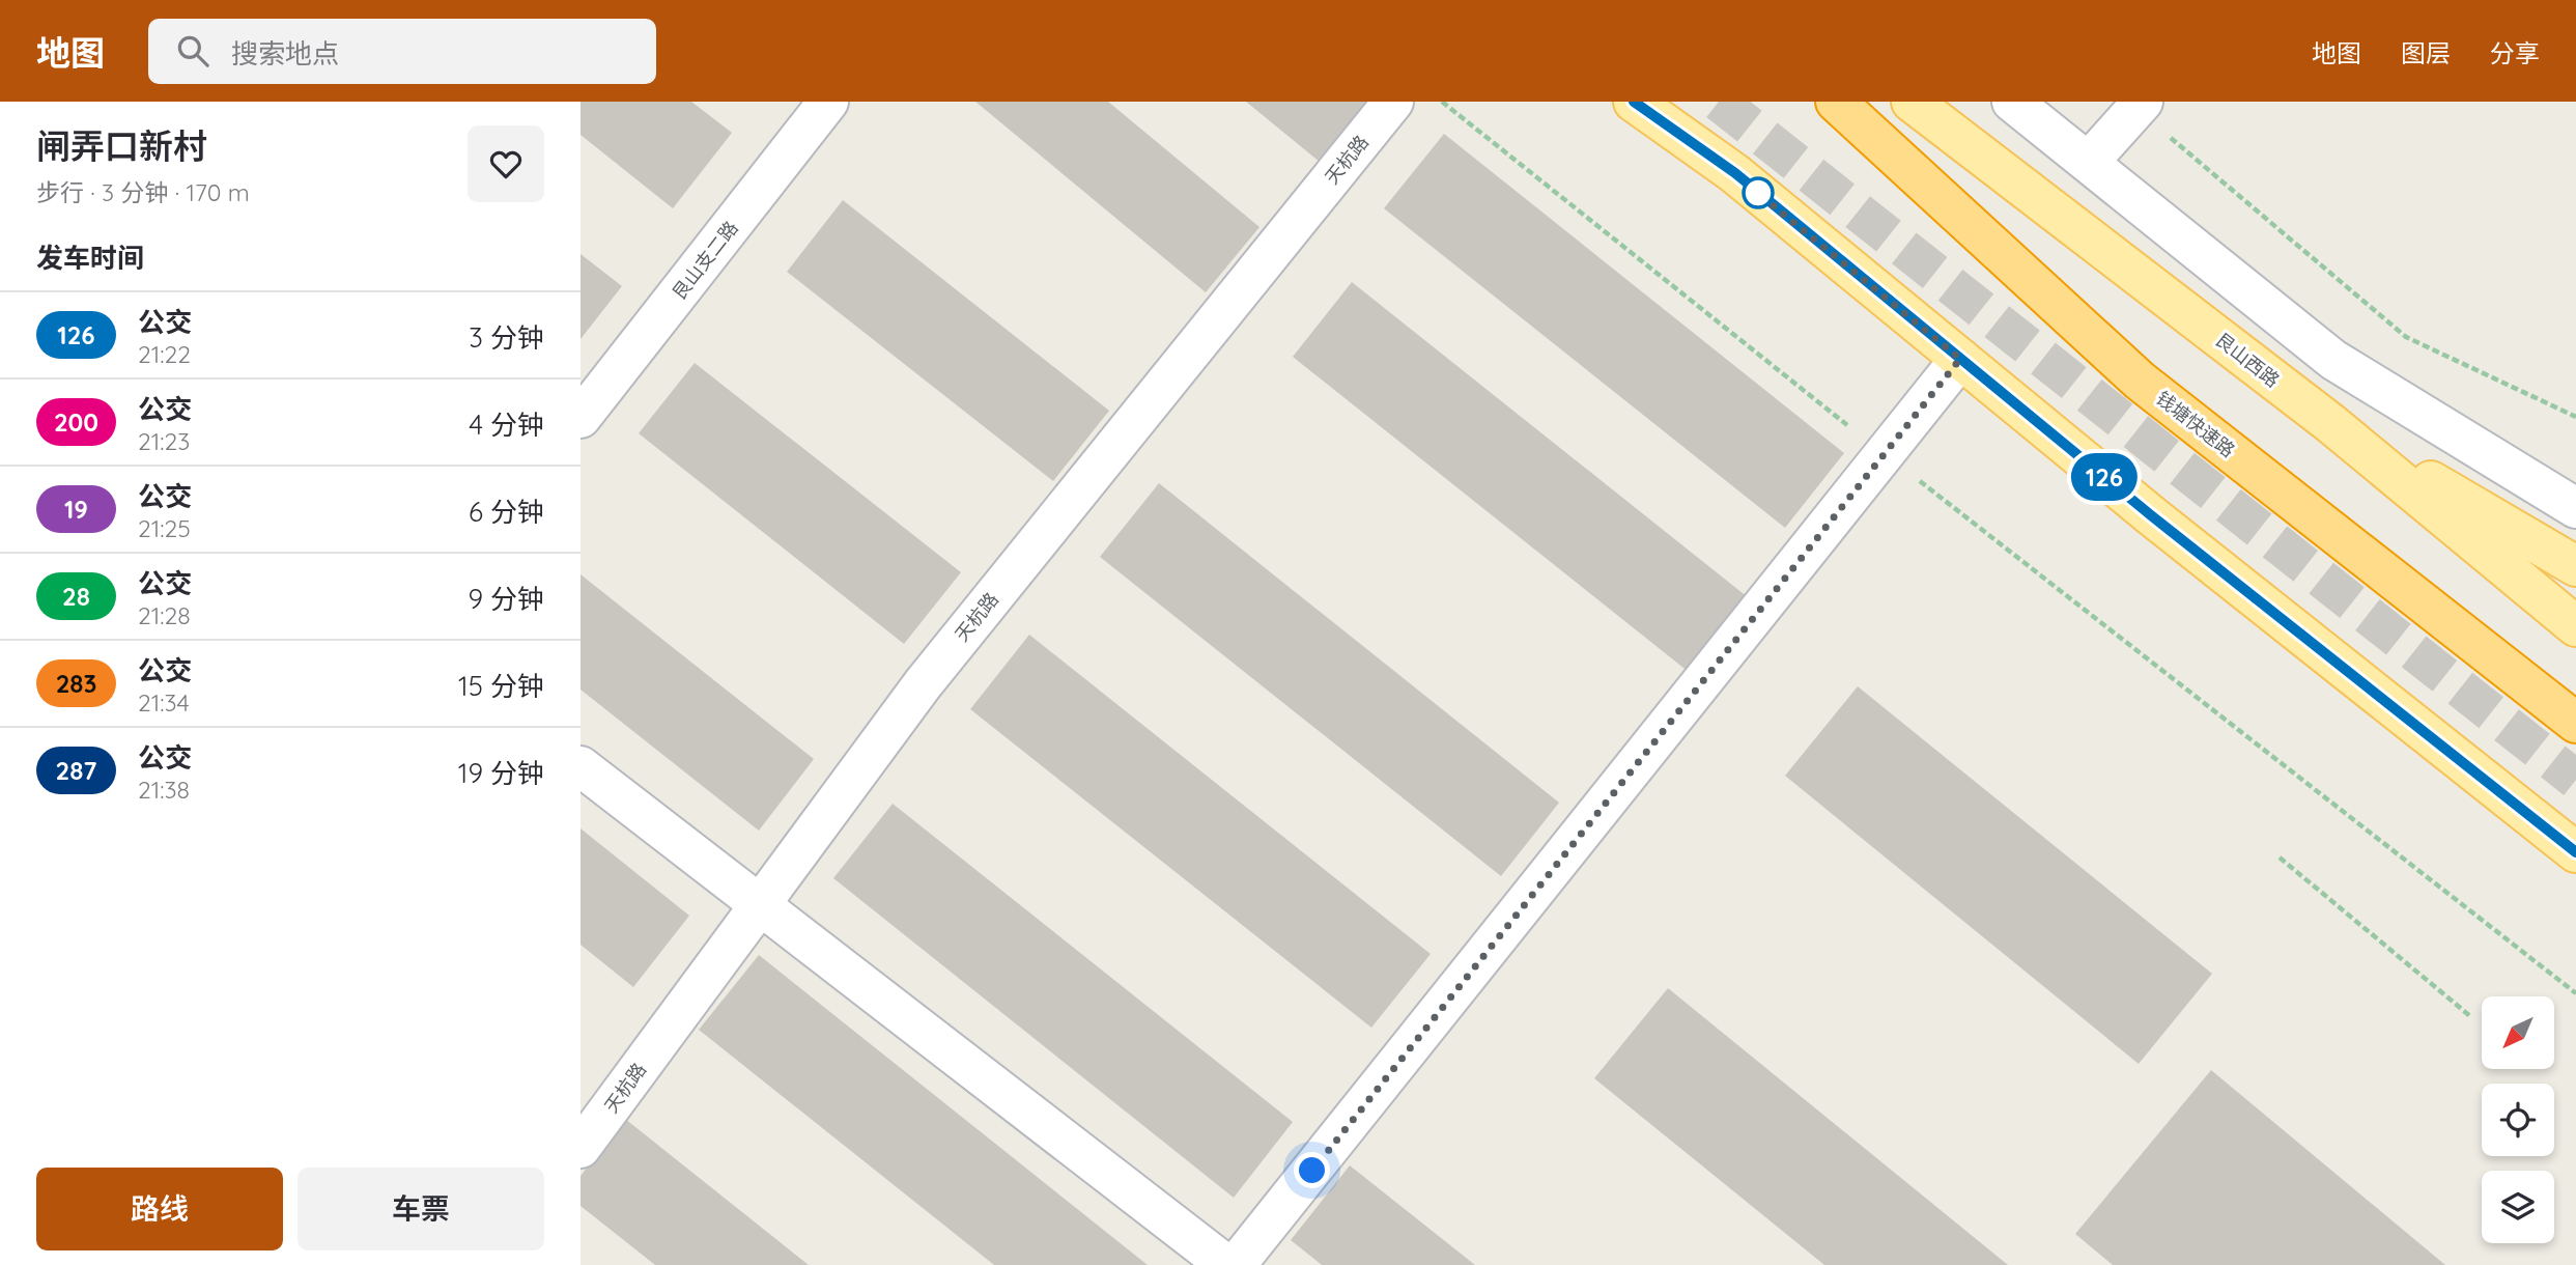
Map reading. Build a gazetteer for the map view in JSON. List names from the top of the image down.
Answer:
{
  "streets": {
    "highway": ["钱塘快速路"],
    "main road": ["艮山西路"],
    "street": ["天杭路", "艮山支二路"]
  },
  "lines": ["bus line 126"],
  "north": "bottom left",
  "page": {
    "header": "地图",
    "search": "搜索地点",
    "nav": ["地图", "图层", "分享"],
    "heading": [
      ["闸弄口新村", "步行 · 3 分钟 · 170 m"],
      "发车时间"
    ],
    "on_map": "126",
    "list": [
      {
        "mark": "126",
        "name": "公交",
        "note": "21:22",
        "value": "3 分钟"
      },
      {
        "mark": "200",
        "name": "公交",
        "note": "21:23",
        "value": "4 分钟"
      },
      {
        "mark": "19",
        "name": "公交",
        "note": "21:25",
        "value": "6 分钟"
      },
      {
        "mark": "28",
        "name": "公交",
        "note": "21:28",
        "value": "9 分钟"
      },
      {
        "mark": "283",
        "name": "公交",
        "note": "21:34",
        "value": "15 分钟"
      },
      {
        "mark": "287",
        "name": "公交",
        "note": "21:38",
        "value": "19 分钟"
      }
    ],
    "buttons": ["路线", "车票"]
  }
}
